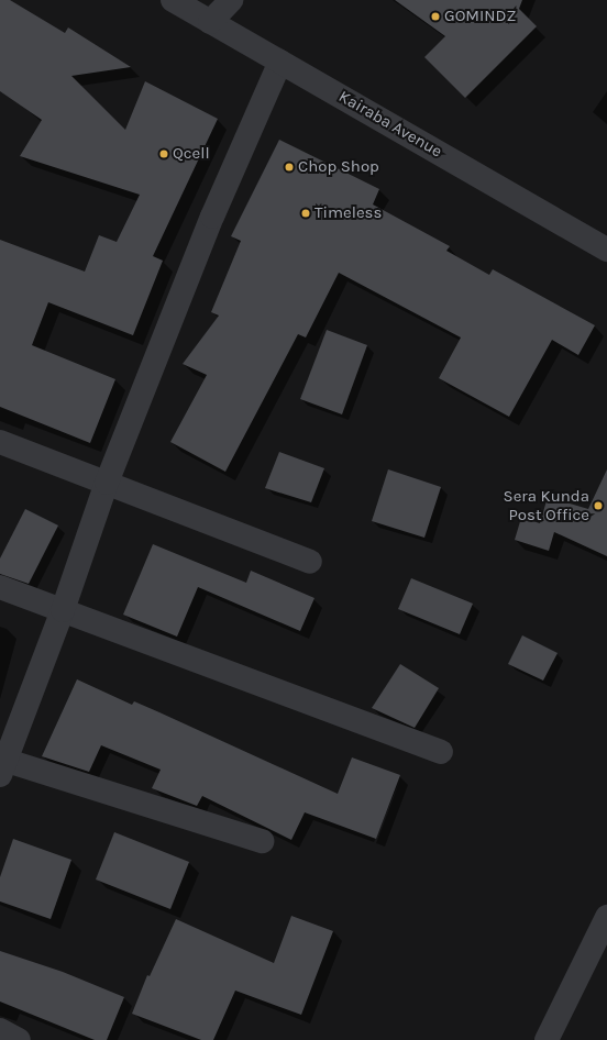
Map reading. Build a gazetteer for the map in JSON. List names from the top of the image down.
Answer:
{
  "streets": {
    "street": ["Kairaba Avenue"]
  },
  "places": [
    "GOMINDZ",
    "Qcell",
    "Chop Shop",
    "Timeless",
    "Sera Kunda Post Office"
  ]
}
